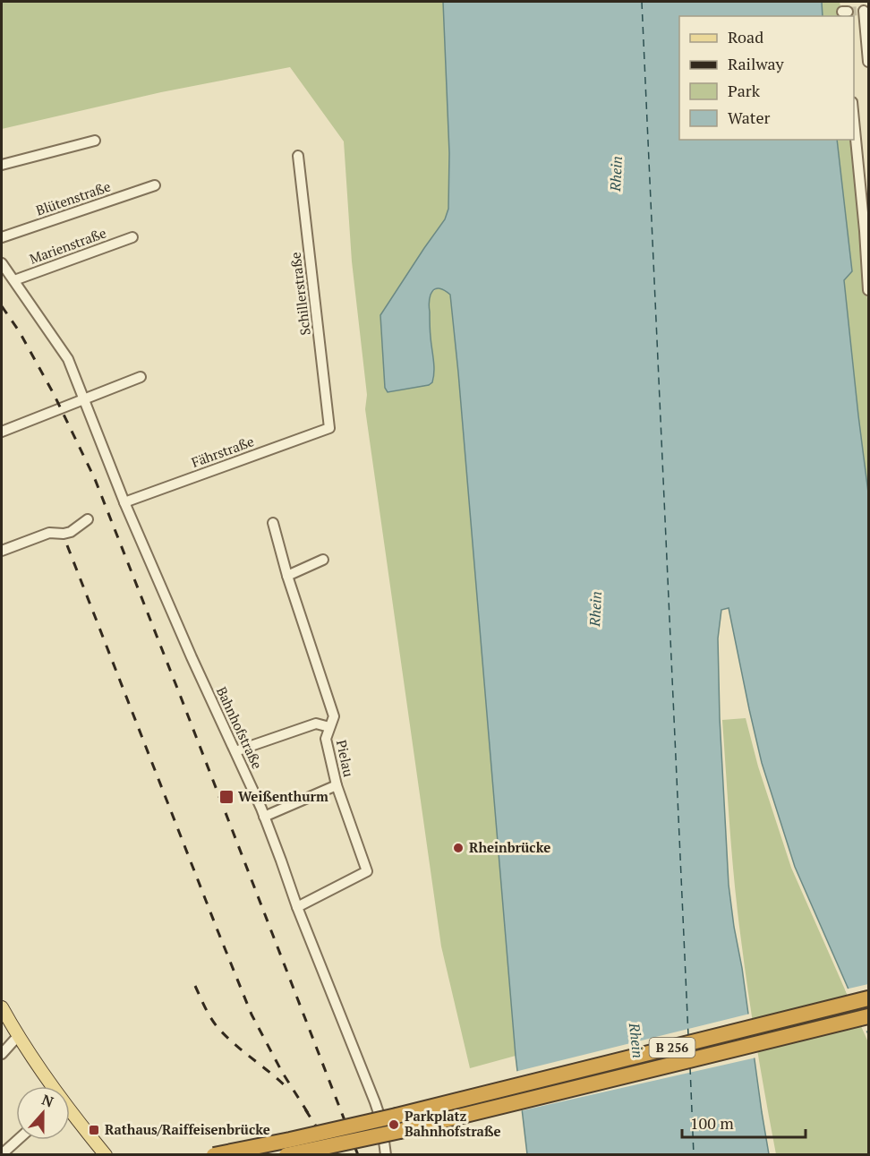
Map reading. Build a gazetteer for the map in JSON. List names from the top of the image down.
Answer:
{
  "streets": {
    "highway": ["B 256"],
    "street": [
      "Blütenstraße",
      "Marienstraße",
      "Schillerstraße",
      "Fährstraße",
      "Bahnhofstraße",
      "Pielau"
    ]
  },
  "crossings": [
    ["Marienstraße", "Bahnhofstraße"],
    ["Schillerstraße", "Fährstraße"],
    ["Fährstraße", "Bahnhofstraße"],
    ["Bahnhofstraße", "Pielau"]
  ],
  "water": ["Rhein"],
  "places": {
    "transit": ["Weißenthurm", "Rathaus/Raiffeisenbrücke"],
    "other": ["Rheinbrücke", "Parkplatz Bahnhofstraße"]
  },
  "legend": [
    "Road",
    "Railway",
    "Park",
    "Water"
  ],
  "scale_bar": "100 m",
  "north": "top"
}
